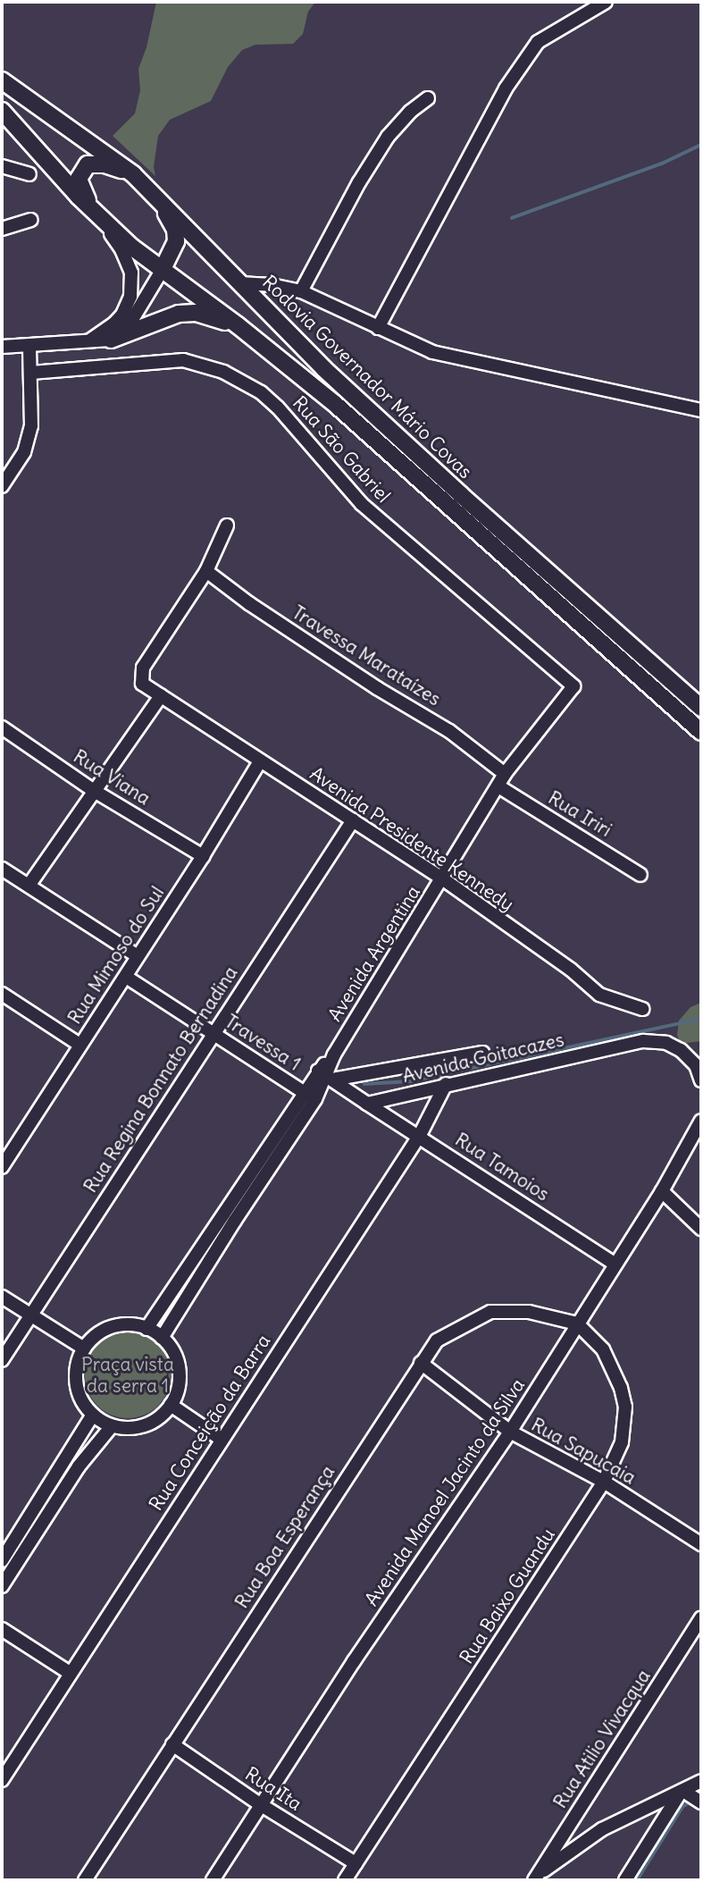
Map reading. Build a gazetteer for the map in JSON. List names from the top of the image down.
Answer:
{
  "streets": {
    "main road": ["Rodovia Governador Mário Covas"],
    "street": [
      "Rua São Gabriel",
      "Travessa Marataízes",
      "Rua Viana",
      "Rua Iriri",
      "Avenida Presidente Kennedy",
      "Avenida Argentina",
      "Rua Mimoso do Sul",
      "Travessa 1",
      "Avenida Goitacazes",
      "Rua Regina Bonnato Bernadina",
      "Rua Tamoios",
      "Rua Conceição da Barra",
      "Rua Sapucaia",
      "Avenida Manoel Jacinto da Silva",
      "Rua Boa Esperança",
      "Rua Baixo Guandu",
      "Rua Atilio Vivacqua",
      "Rua Ita"
    ]
  },
  "crossings": [
    ["Rua São Gabriel", "Avenida Argentina"],
    ["Travessa Marataízes", "Avenida Presidente Kennedy"],
    ["Travessa Marataízes", "Avenida Argentina"],
    ["Rua Viana", "Rua Mimoso do Sul"],
    ["Rua Iriri", "Avenida Argentina"],
    ["Avenida Presidente Kennedy", "Avenida Argentina"],
    ["Avenida Presidente Kennedy", "Rua Mimoso do Sul"],
    ["Avenida Presidente Kennedy", "Rua Regina Bonnato Bernadina"],
    ["Avenida Argentina", "Travessa 1"],
    ["Rua Mimoso do Sul", "Travessa 1"],
    ["Travessa 1", "Rua Regina Bonnato Bernadina"],
    ["Avenida Goitacazes", "Rua Tamoios"],
    ["Avenida Goitacazes", "Rua Conceição da Barra"],
    ["Rua Tamoios", "Rua Conceição da Barra"],
    ["Rua Tamoios", "Avenida Manoel Jacinto da Silva"],
    ["Rua Sapucaia", "Avenida Manoel Jacinto da Silva"],
    ["Rua Sapucaia", "Rua Boa Esperança"],
    ["Rua Sapucaia", "Rua Baixo Guandu"],
    ["Avenida Manoel Jacinto da Silva", "Rua Boa Esperança"],
    ["Avenida Manoel Jacinto da Silva", "Rua Baixo Guandu"],
    ["Avenida Manoel Jacinto da Silva", "Rua Ita"],
    ["Rua Boa Esperança", "Rua Baixo Guandu"],
    ["Rua Boa Esperança", "Rua Ita"],
    ["Rua Baixo Guandu", "Rua Ita"]
  ],
  "parks": ["Praça vista da serra 1"]
}
